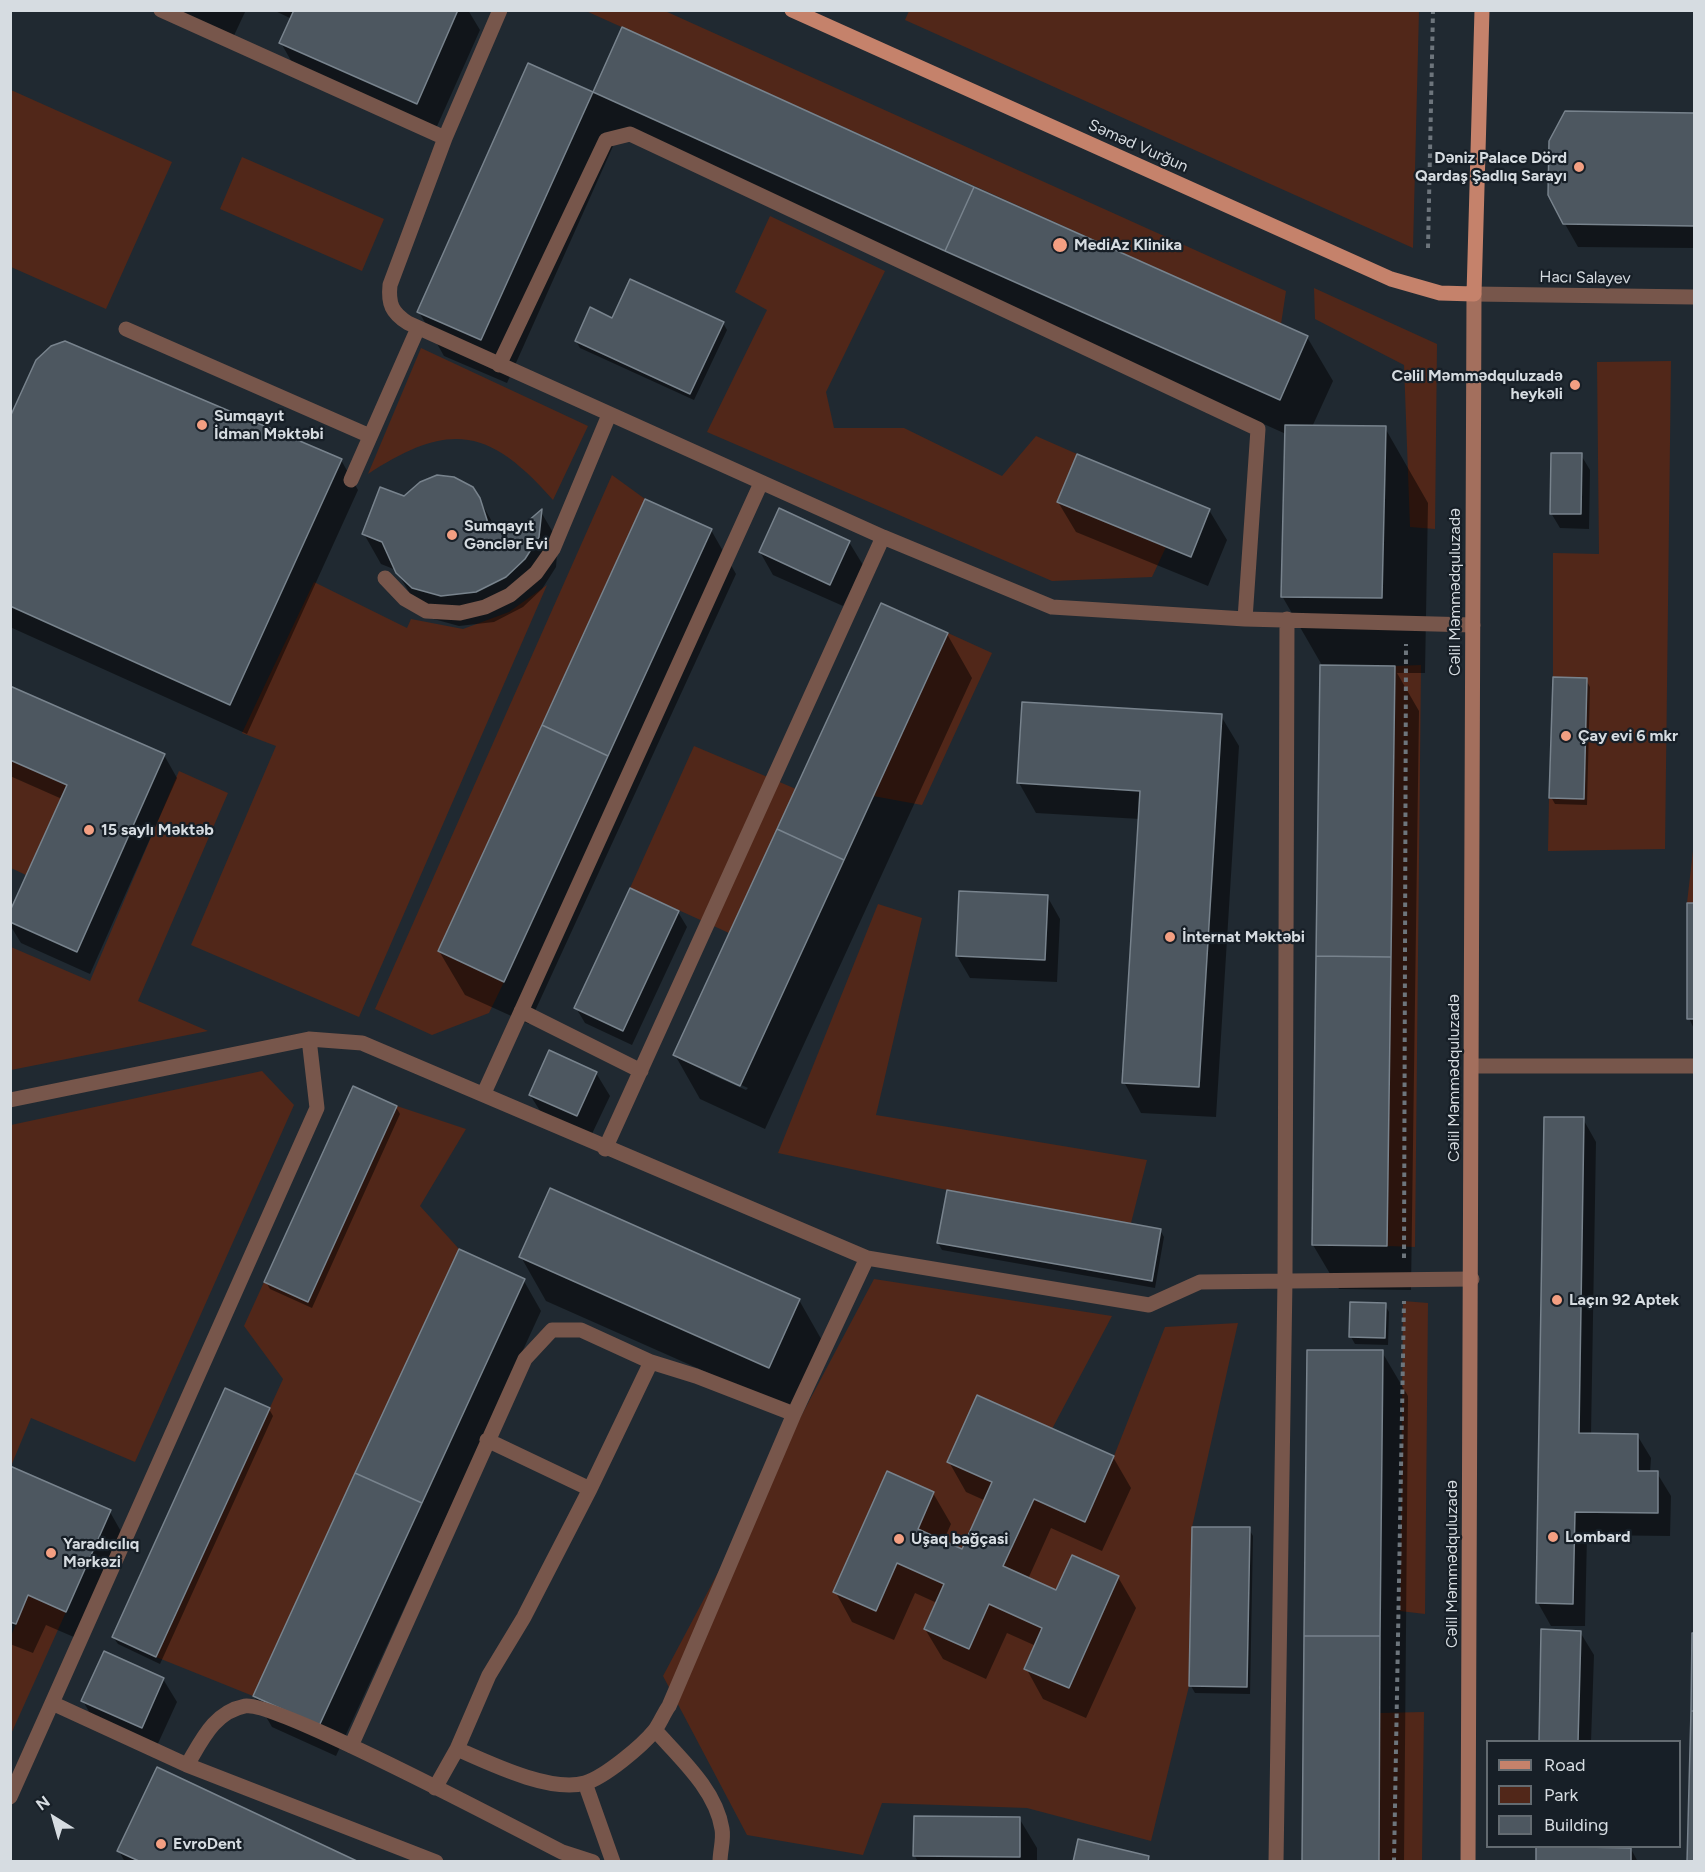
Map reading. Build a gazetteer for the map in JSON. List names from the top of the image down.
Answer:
{
  "streets": {
    "main road": ["Səməd Vurğun", "Cəlil Məmmədquluzadə"],
    "street": ["Hacı Salayev"]
  },
  "crossings": [
    ["Səməd Vurğun", "Hacı Salayev"],
    ["Səməd Vurğun", "Cəlil Məmmədquluzadə"],
    ["Hacı Salayev", "Cəlil Məmmədquluzadə"]
  ],
  "places": [
    "Dəniz Palace Dörd Qardaş Şadlıq Sarayı",
    "MediAz Klinika",
    "Cəlil Məmmədquluzadə heykəli",
    "Sumqayıt İdman Məktəbi",
    "Sumqayıt Gənclər Evi",
    "Çay evi 6 mkr",
    "15 saylı Məktəb",
    "İnternat Məktəbi",
    "Laçın 92 Aptek",
    "Lombard",
    "Uşaq bağçasi",
    "Yaradıcılıq Mərkəzi",
    "EvroDent"
  ],
  "legend": ["Road", "Park", "Building"],
  "north": "top left"
}
